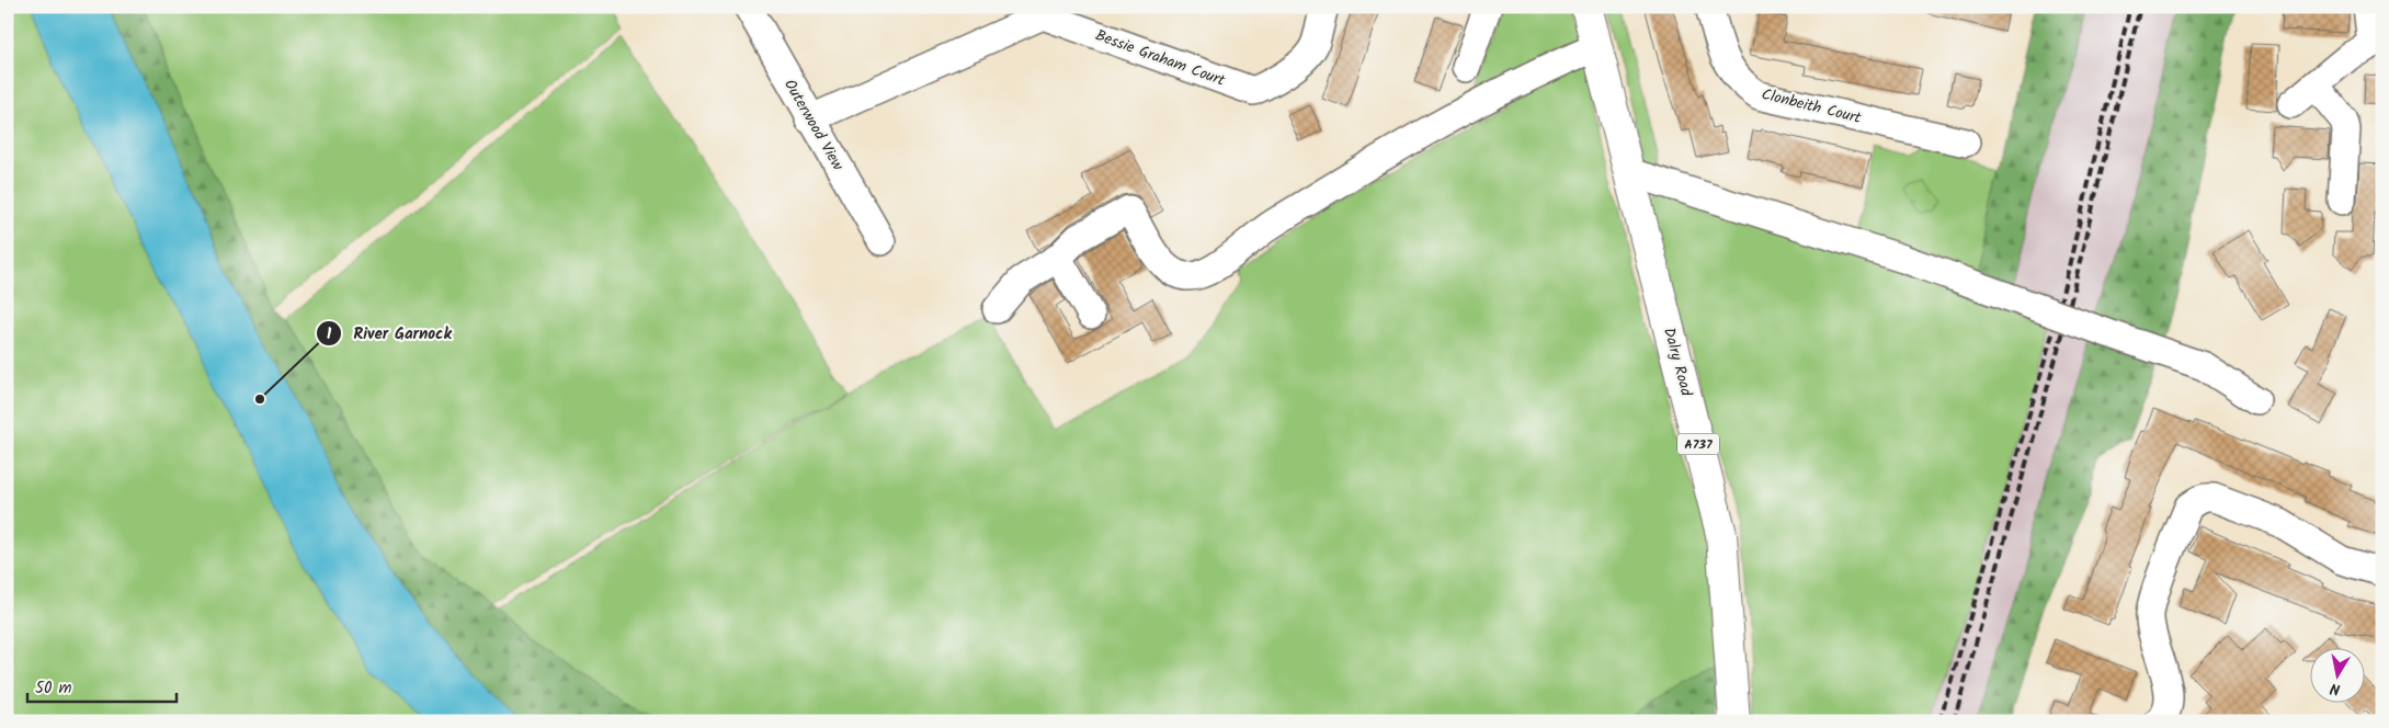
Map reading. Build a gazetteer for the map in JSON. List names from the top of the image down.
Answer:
{
  "streets": {
    "highway": ["Dalry Road", "A737"],
    "street": ["Bessie Graham Court", "Clonbeith Court", "Outerwood View"]
  },
  "crossings": [
    ["Bessie Graham Court", "Outerwood View"]
  ],
  "places": ["River Garnock"],
  "scale_bar": "50 m",
  "north": "bottom"
}
